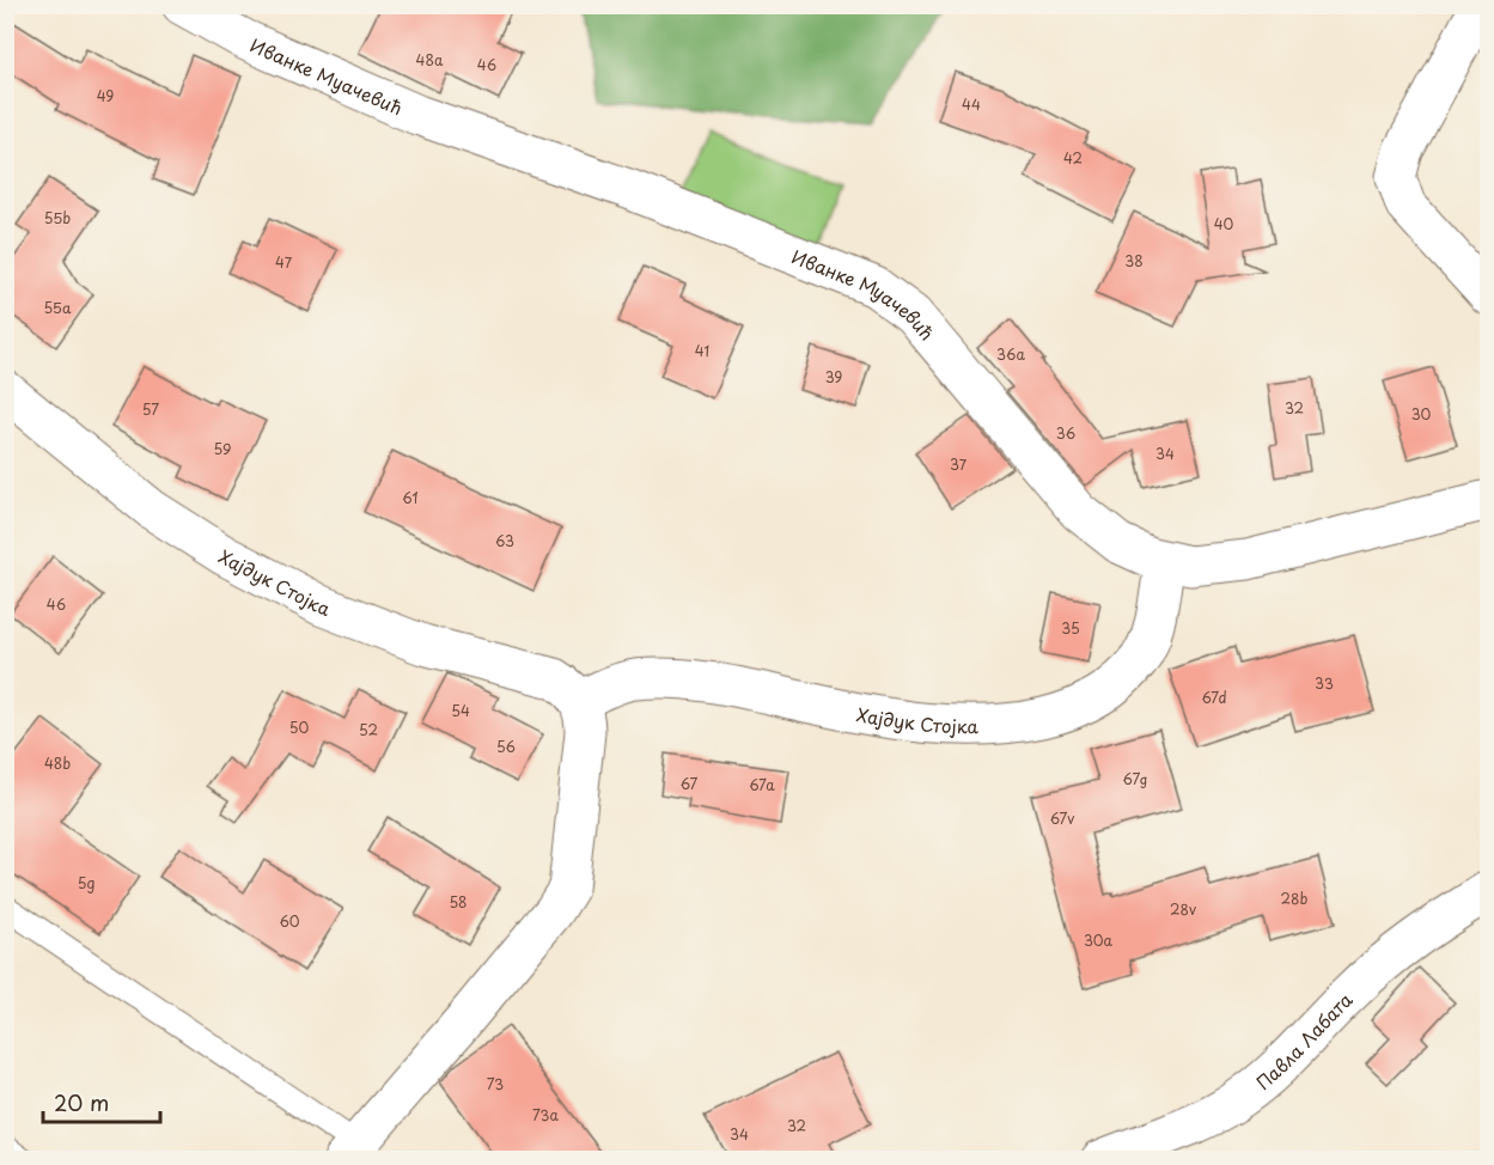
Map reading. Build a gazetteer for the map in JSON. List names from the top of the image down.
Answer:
{
  "streets": {
    "street": ["Иванке Муачевић", "Хајдук Стојка", "Павла Лабата"]
  },
  "crossings": [
    ["Иванке Муачевић", "Хајдук Стојка"]
  ],
  "house_numbers": [
    "48a",
    "46",
    "49",
    "44",
    "42",
    "55b",
    "40",
    "38",
    "47",
    "55a",
    "41",
    "36a",
    "39",
    "32",
    "57",
    "30",
    "36",
    "59",
    "34",
    "37",
    "61",
    "63",
    "46",
    "35",
    "33",
    "67d",
    "54",
    "50",
    "52",
    "56",
    "48b",
    "67g",
    "67",
    "67a",
    "67v",
    "5g",
    "28b",
    "58",
    "28v",
    "60",
    "30a",
    "73",
    "73a",
    "32",
    "34"
  ],
  "scale_bar": "20 m"
}
